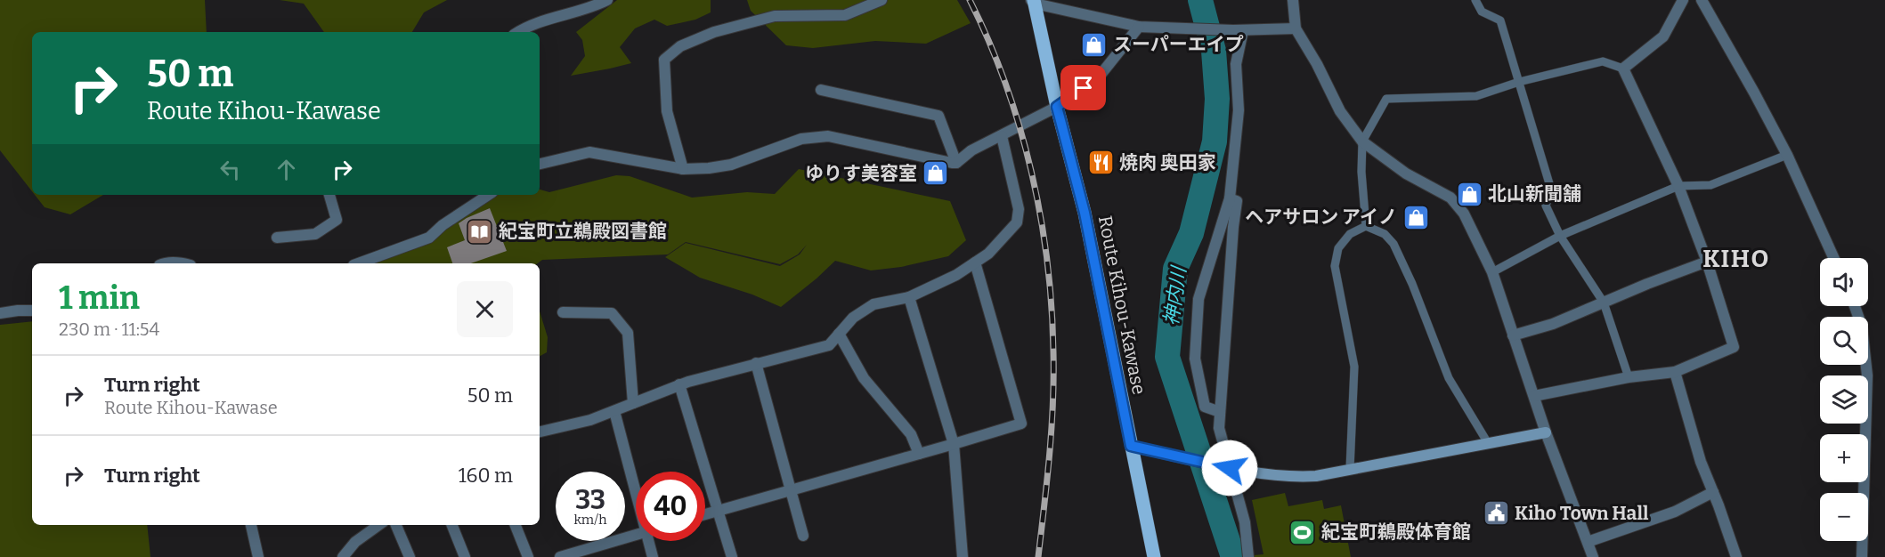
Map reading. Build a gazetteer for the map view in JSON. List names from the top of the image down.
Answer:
{
  "streets": {
    "main road": ["Route Kihou-Kawase"]
  },
  "districts": ["KIHO"],
  "water": ["神内川"],
  "places": {
    "shop": [
      "スーパーエイプ",
      "ゆりす美容室",
      "北山新聞舗",
      "ヘアサロン アイノ"
    ],
    "restaurant": ["焼肉 奥田家"],
    "library": ["紀宝町立鵜殿図書館"],
    "public building": ["Kiho Town Hall"],
    "sports": ["紀宝町鵜殿体育館"]
  },
  "page": {
    "turn": ["50 m", "Route Kihou-Kawase"],
    "map_buttons": ["+", "−"],
    "heading": ["1 min", "230 m · 11:54"],
    "list": [
      {
        "name": "Turn right",
        "note": "Route Kihou-Kawase",
        "value": "50 m"
      },
      {
        "name": "Turn right",
        "value": "160 m"
      }
    ],
    "speed": "33 km/h",
    "limit": "40"
  }
}
